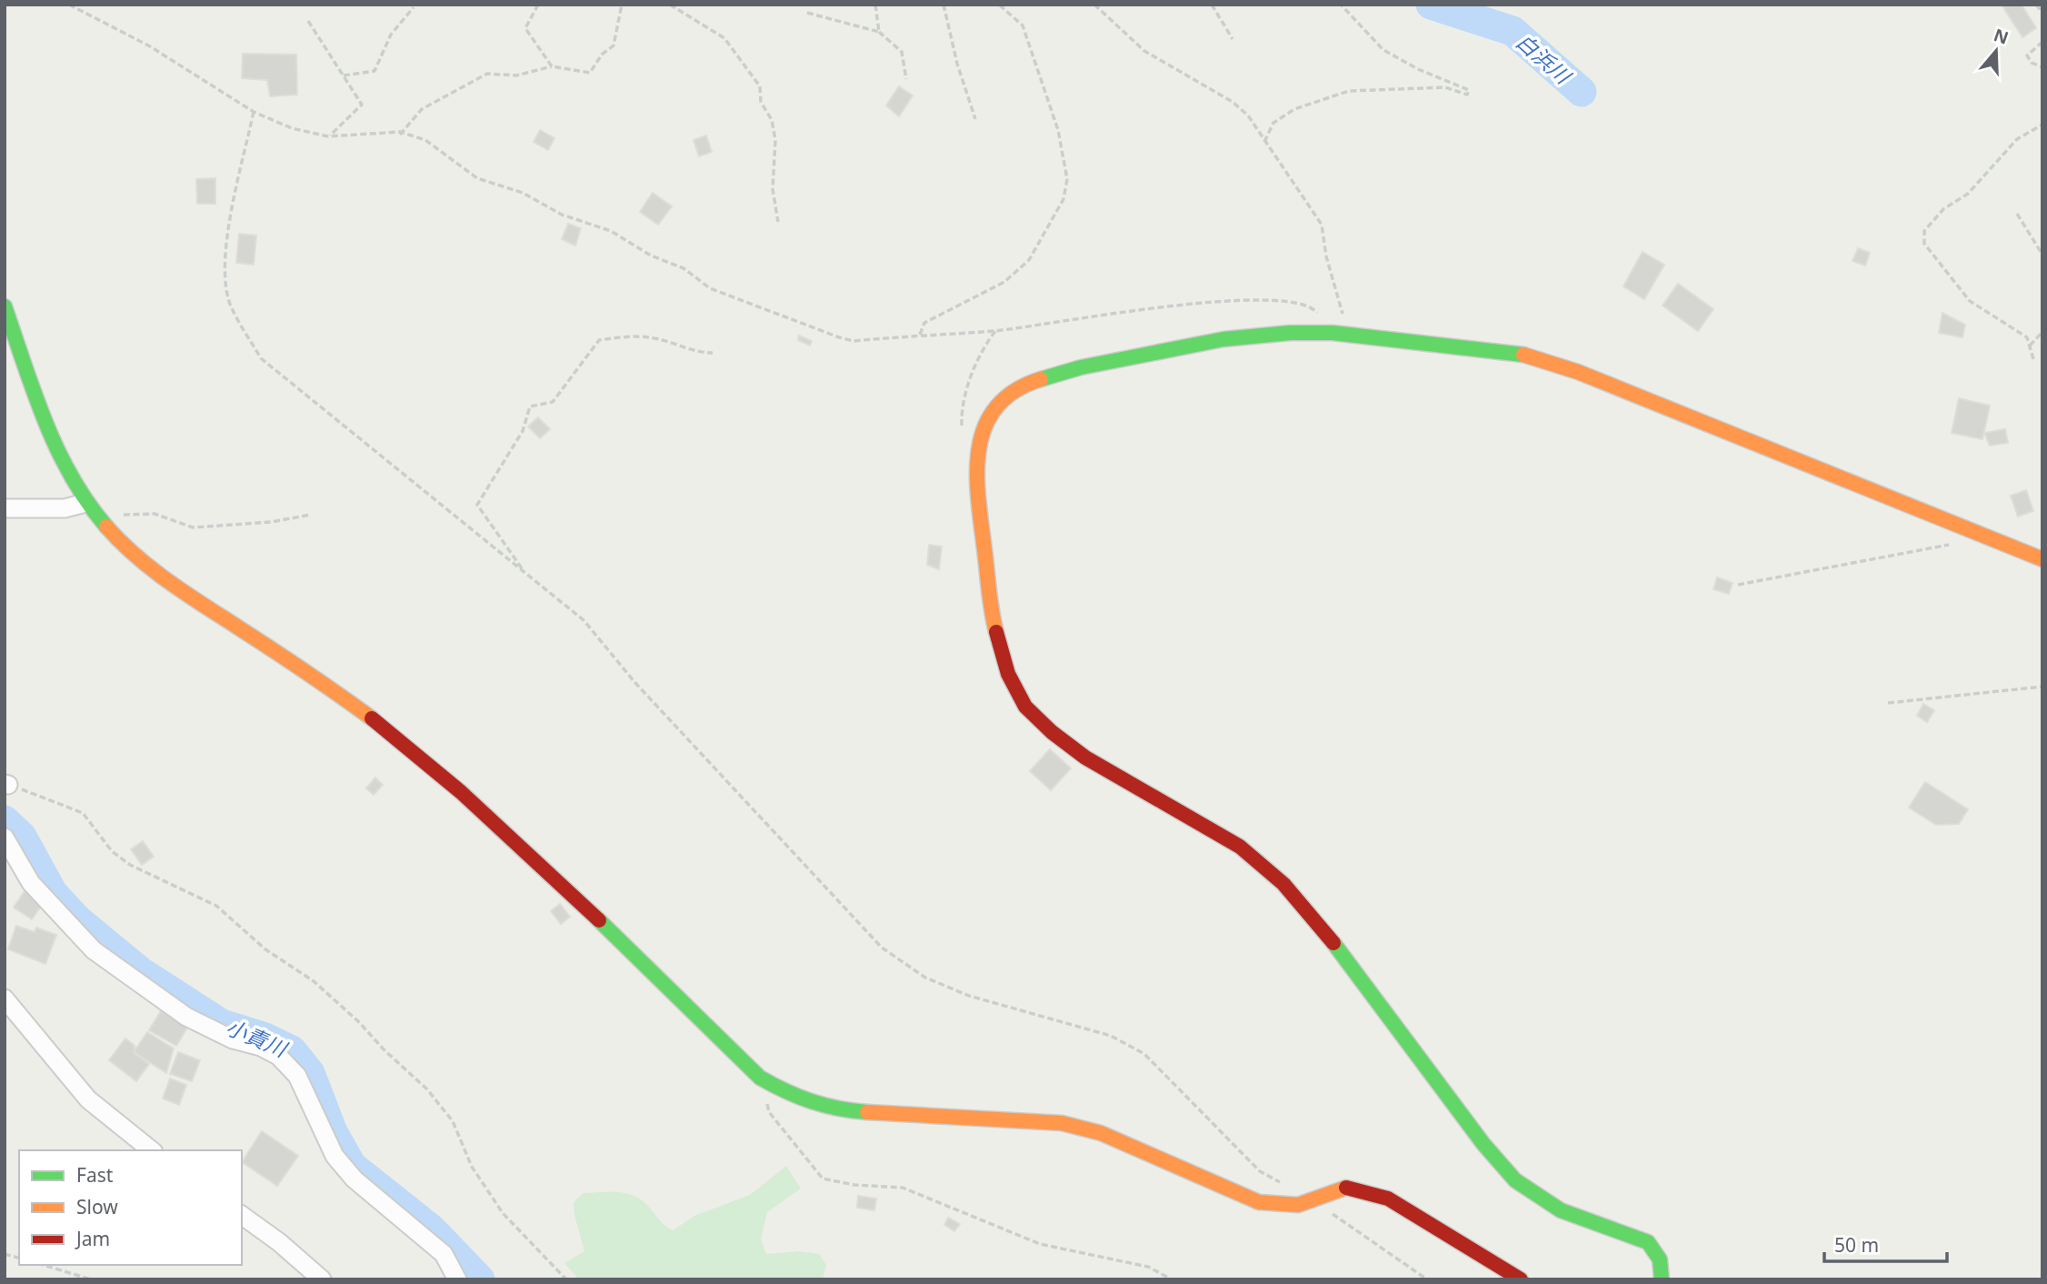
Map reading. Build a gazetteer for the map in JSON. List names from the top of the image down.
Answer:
{
  "water": ["白浜川", "小責川"],
  "legend": ["Fast", "Slow", "Jam"],
  "scale_bar": "50 m",
  "north": "top"
}
